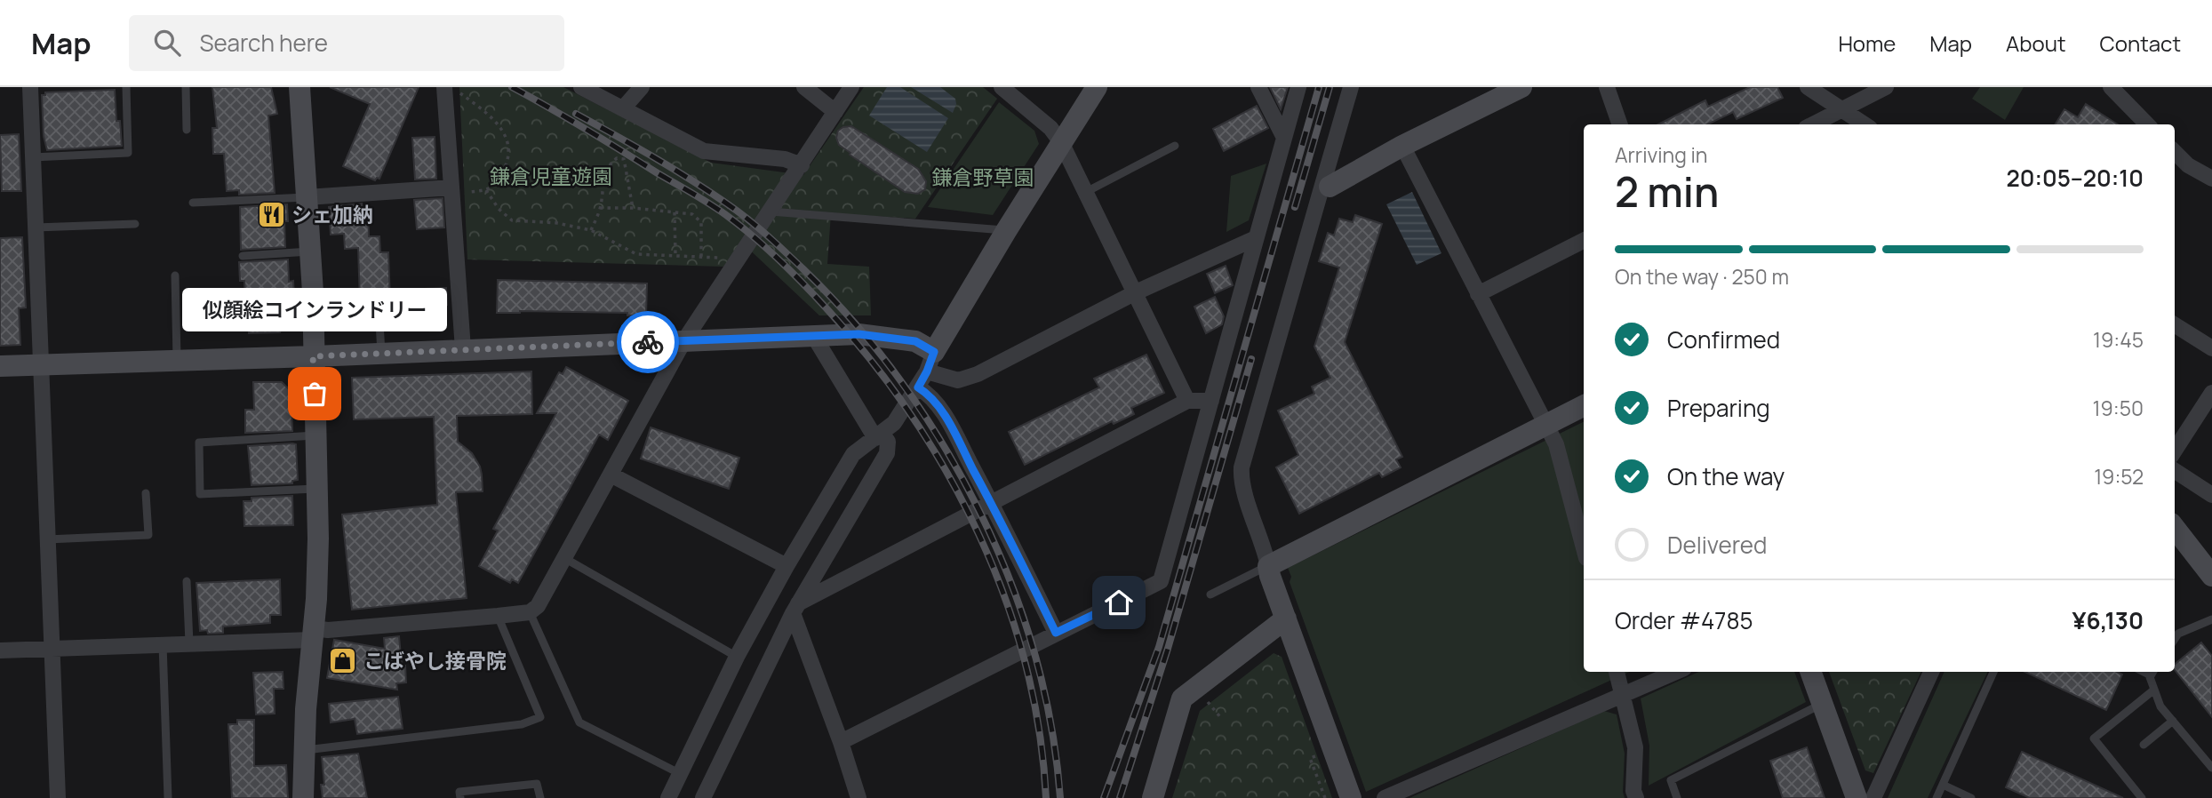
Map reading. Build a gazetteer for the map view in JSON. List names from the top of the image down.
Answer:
{
  "parks": ["鎌倉児童遊園", "鎌倉野草園"],
  "places": {
    "restaurant": ["シェ加納"],
    "other": ["似顔絵コインランドリー"],
    "shop": ["こばやし接骨院"]
  },
  "page": {
    "header": "Map",
    "search": "Search here",
    "nav": [
      "Home",
      "Map",
      "About",
      "Contact"
    ],
    "heading": ["2 min", "Arriving in", "20:05–20:10"],
    "panel": ["Order #4785", "¥6,130"],
    "bar": "On the way · 250 m",
    "bubble": "似顔絵コインランドリー",
    "list": [
      ["Confirmed", "19:45"],
      ["Preparing", "19:50"],
      ["On the way", "19:52"],
      "Delivered"
    ]
  }
}
